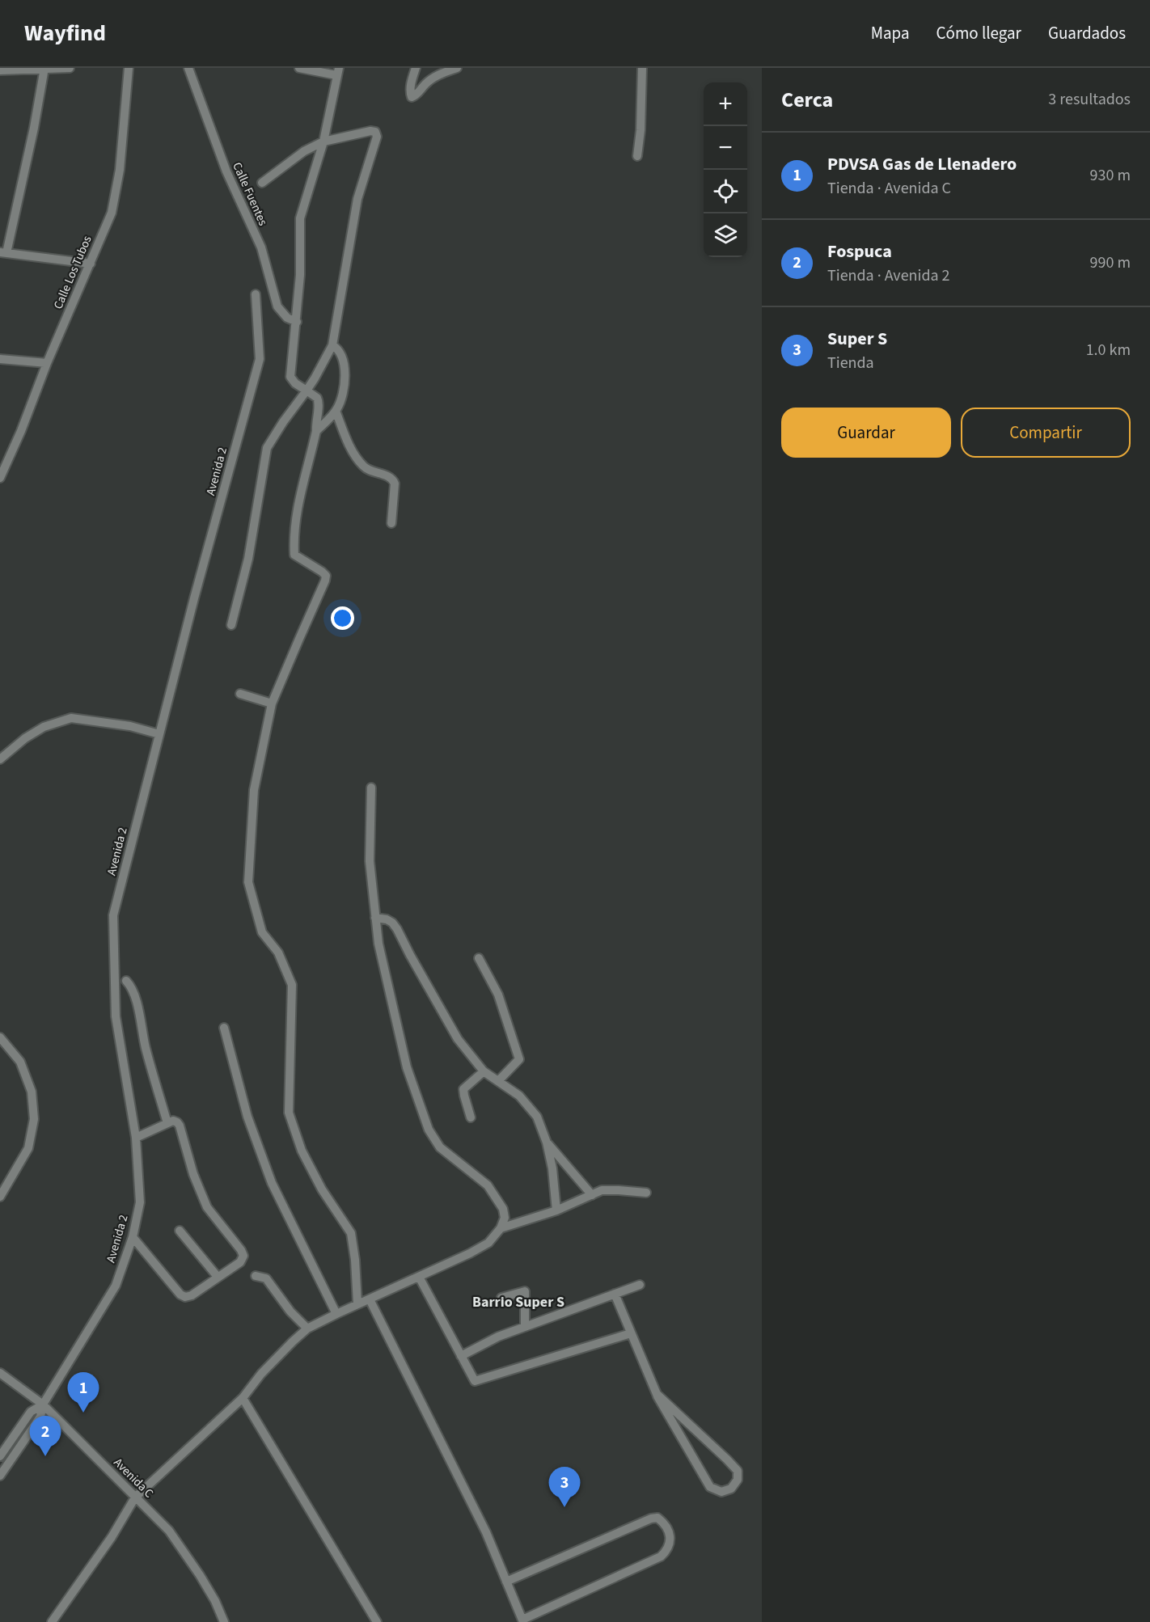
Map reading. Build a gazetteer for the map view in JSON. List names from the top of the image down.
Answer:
{
  "streets": {
    "street": [
      "Calle Fuentes",
      "Calle Los Tubos",
      "Avenida 2",
      "Avenida C"
    ]
  },
  "crossings": [
    ["Avenida 2", "Avenida C"]
  ],
  "districts": ["Barrio Super S"],
  "page": {
    "header": "Wayfind",
    "nav": ["Mapa", "Cómo llegar", "Guardados"],
    "heading": ["Cerca", "3 resultados"],
    "map_buttons": ["+", "−"],
    "list": [
      {
        "mark": "1",
        "name": "PDVSA Gas de Llenadero",
        "note": "Tienda · Avenida C",
        "value": "930 m"
      },
      {
        "mark": "2",
        "name": "Fospuca",
        "note": "Tienda · Avenida 2",
        "value": "990 m"
      },
      {
        "mark": "3",
        "name": "Super S",
        "note": "Tienda",
        "value": "1.0 km"
      }
    ],
    "buttons": ["Guardar", "Compartir"],
    "pins": ["1", "2", "3"]
  }
}
